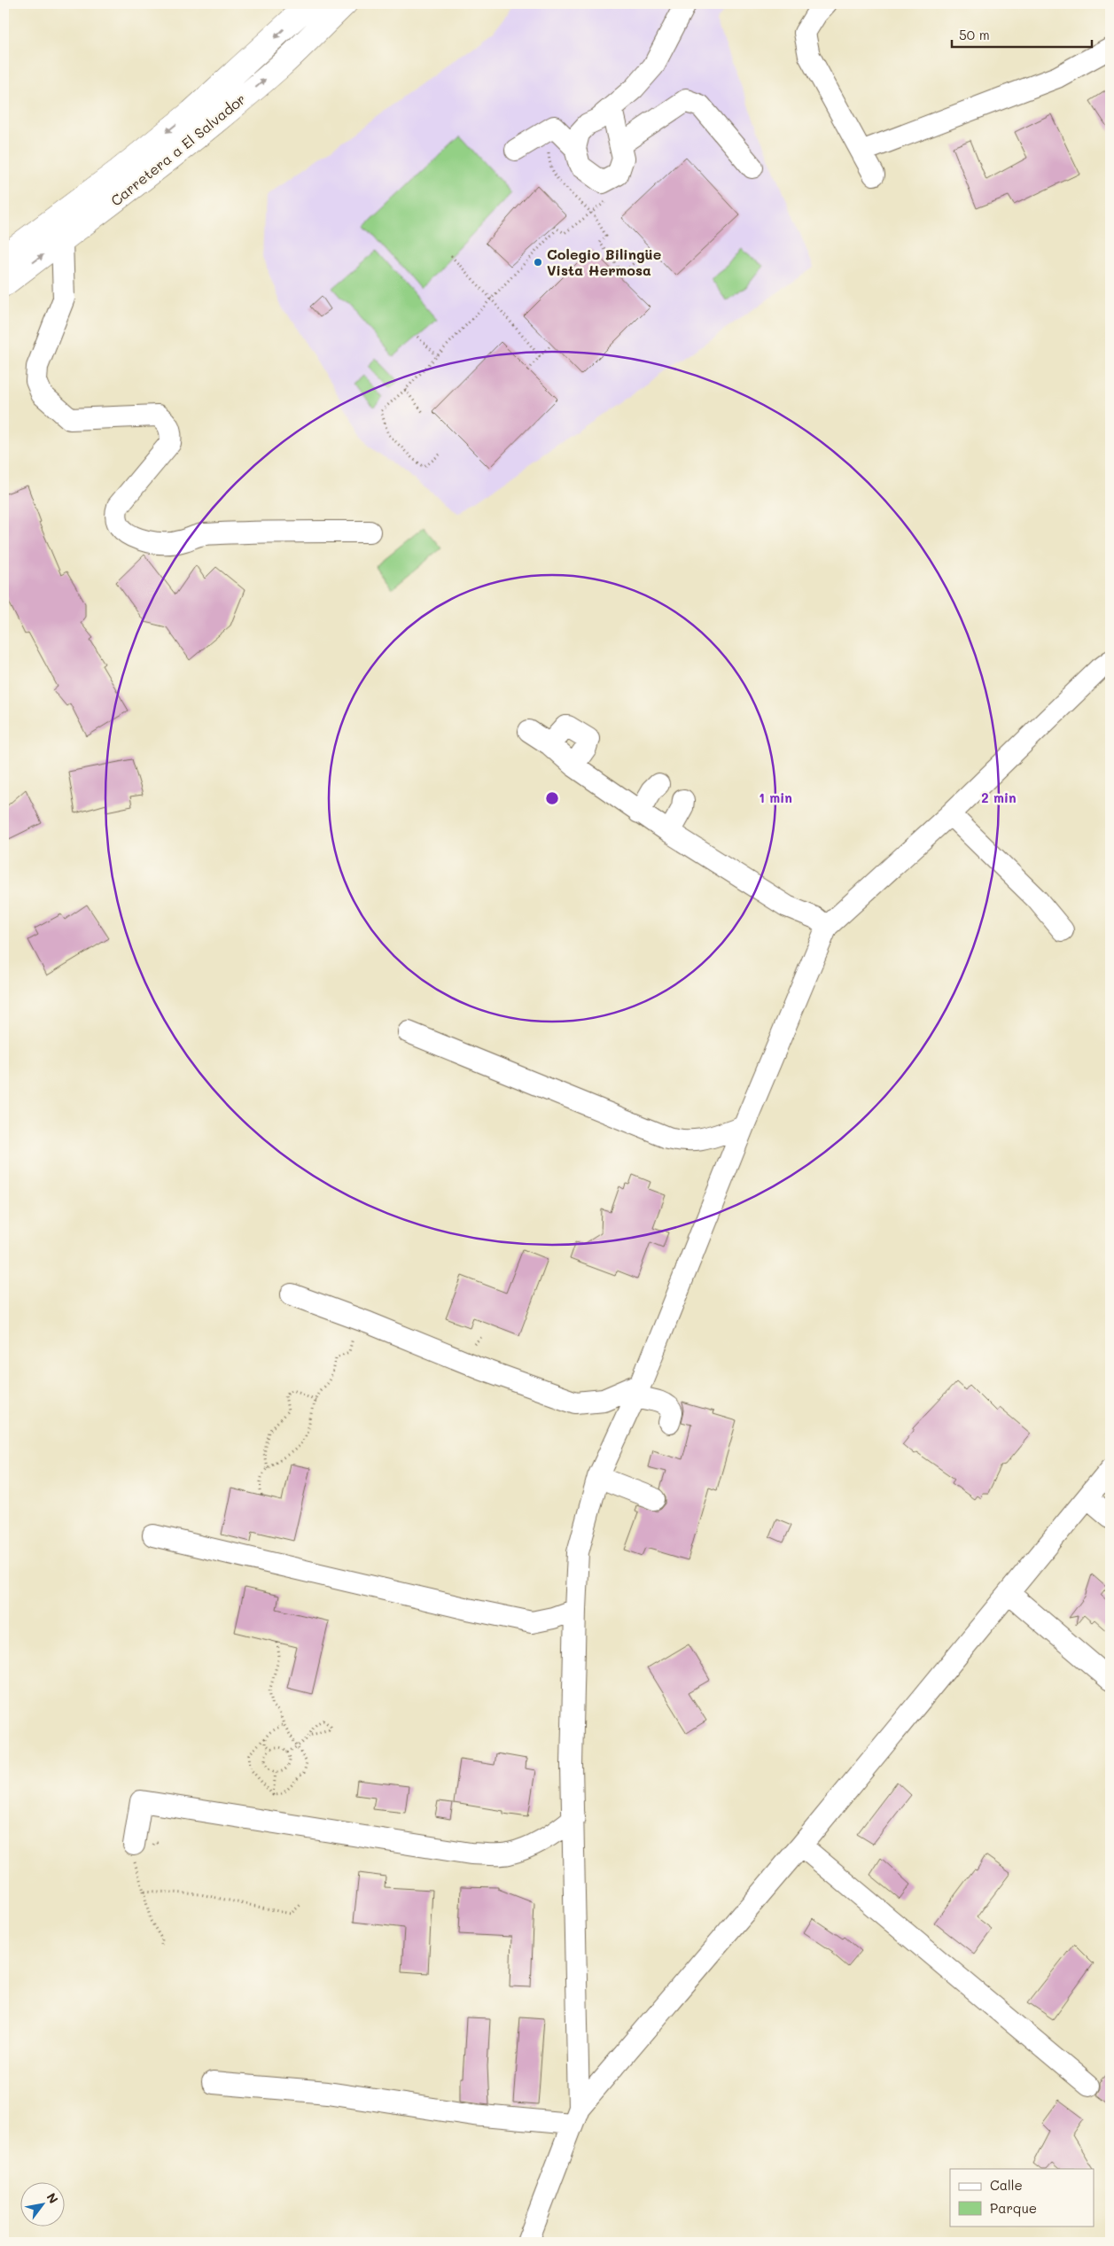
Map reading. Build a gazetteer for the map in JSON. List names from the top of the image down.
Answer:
{
  "streets": {
    "highway": ["Carretera a El Salvador"]
  },
  "places": ["Colegio Bilingüe Vista Hermosa"],
  "legend": ["Calle", "Parque"],
  "scale_bar": "50 m",
  "north": "top right",
  "rings": ["1 min", "2 min"]
}
